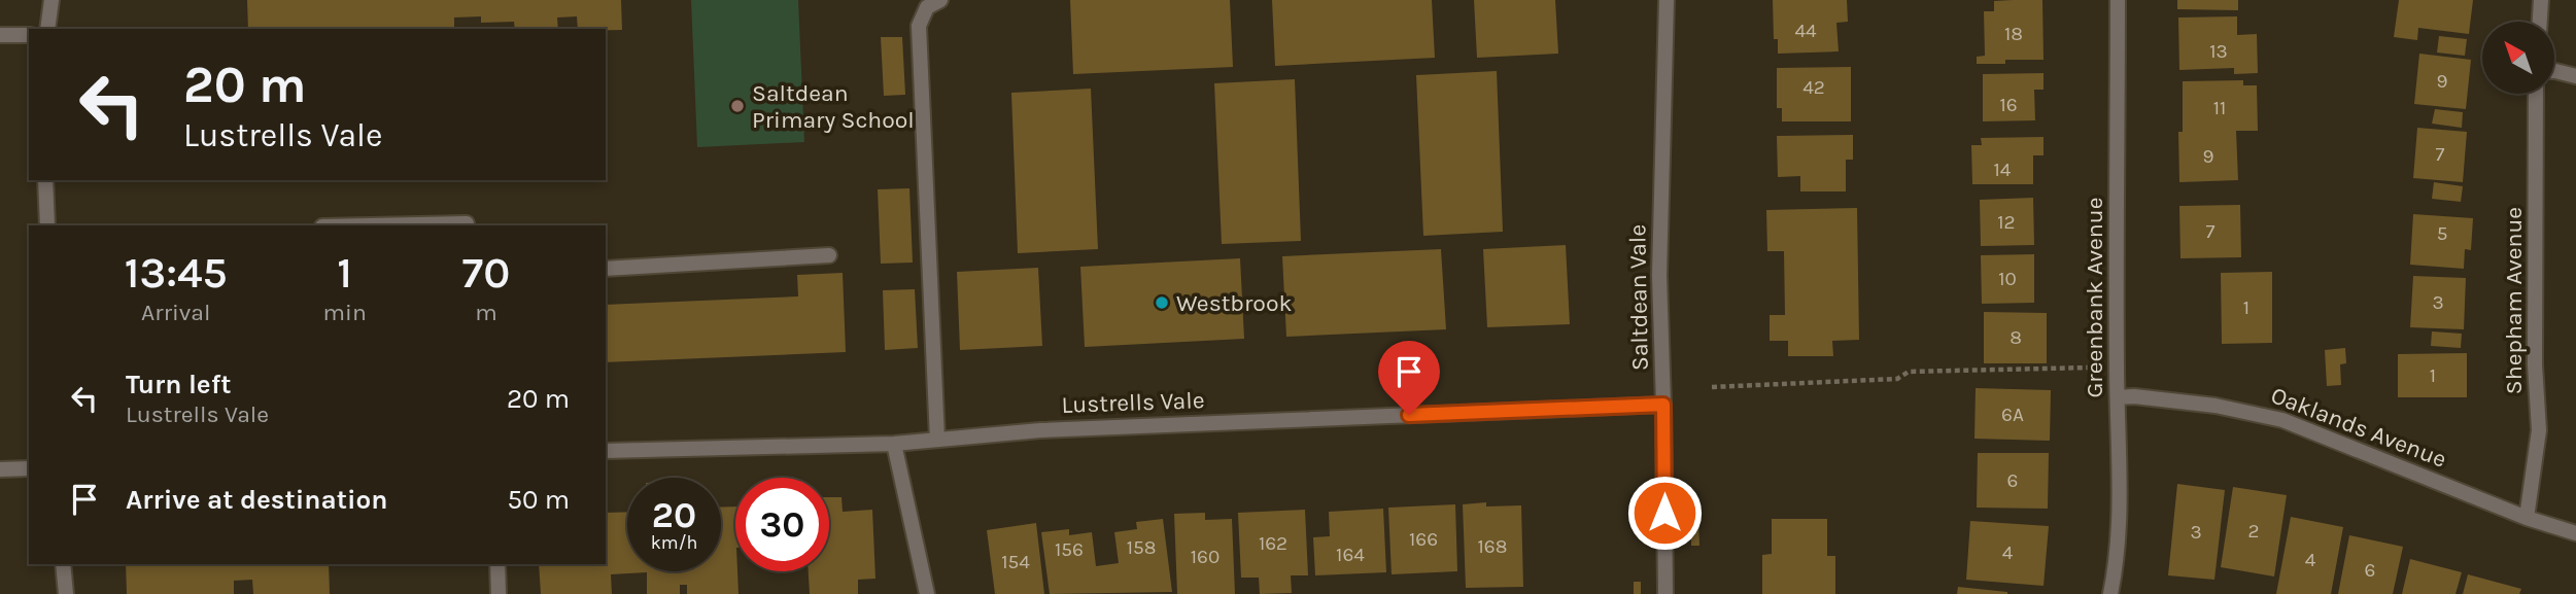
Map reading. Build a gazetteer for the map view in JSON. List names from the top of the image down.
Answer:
{
  "streets": {
    "street": [
      "Saltdean Vale",
      "Greenbank Avenue",
      "Shepham Avenue",
      "Lustrells Vale",
      "Oaklands Avenue"
    ]
  },
  "crossings": [
    ["Saltdean Vale", "Lustrells Vale"],
    ["Greenbank Avenue", "Oaklands Avenue"],
    ["Shepham Avenue", "Oaklands Avenue"]
  ],
  "places": ["Saltdean Primary School", "Westbrook"],
  "house_numbers": [
    "44",
    "18",
    "13",
    "9",
    "42",
    "16",
    "11",
    "7",
    "9",
    "14",
    "12",
    "7",
    "5",
    "10",
    "3",
    "1",
    "8",
    "1",
    "6A",
    "6",
    "2",
    "3",
    "166",
    "162",
    "168",
    "158",
    "156",
    "4",
    "164",
    "160",
    "4",
    "154",
    "6"
  ],
  "north": "top left",
  "page": {
    "turn": ["20 m", "Lustrells Vale"],
    "eta": [
      "13:45",
      "Arrival",
      "1",
      "min",
      "70",
      "m"
    ],
    "list": [
      {
        "name": "Turn left",
        "note": "Lustrells Vale",
        "value": "20 m"
      },
      {
        "name": "Arrive at destination",
        "value": "50 m"
      }
    ],
    "speed": "20 km/h",
    "limit": "30"
  }
}
